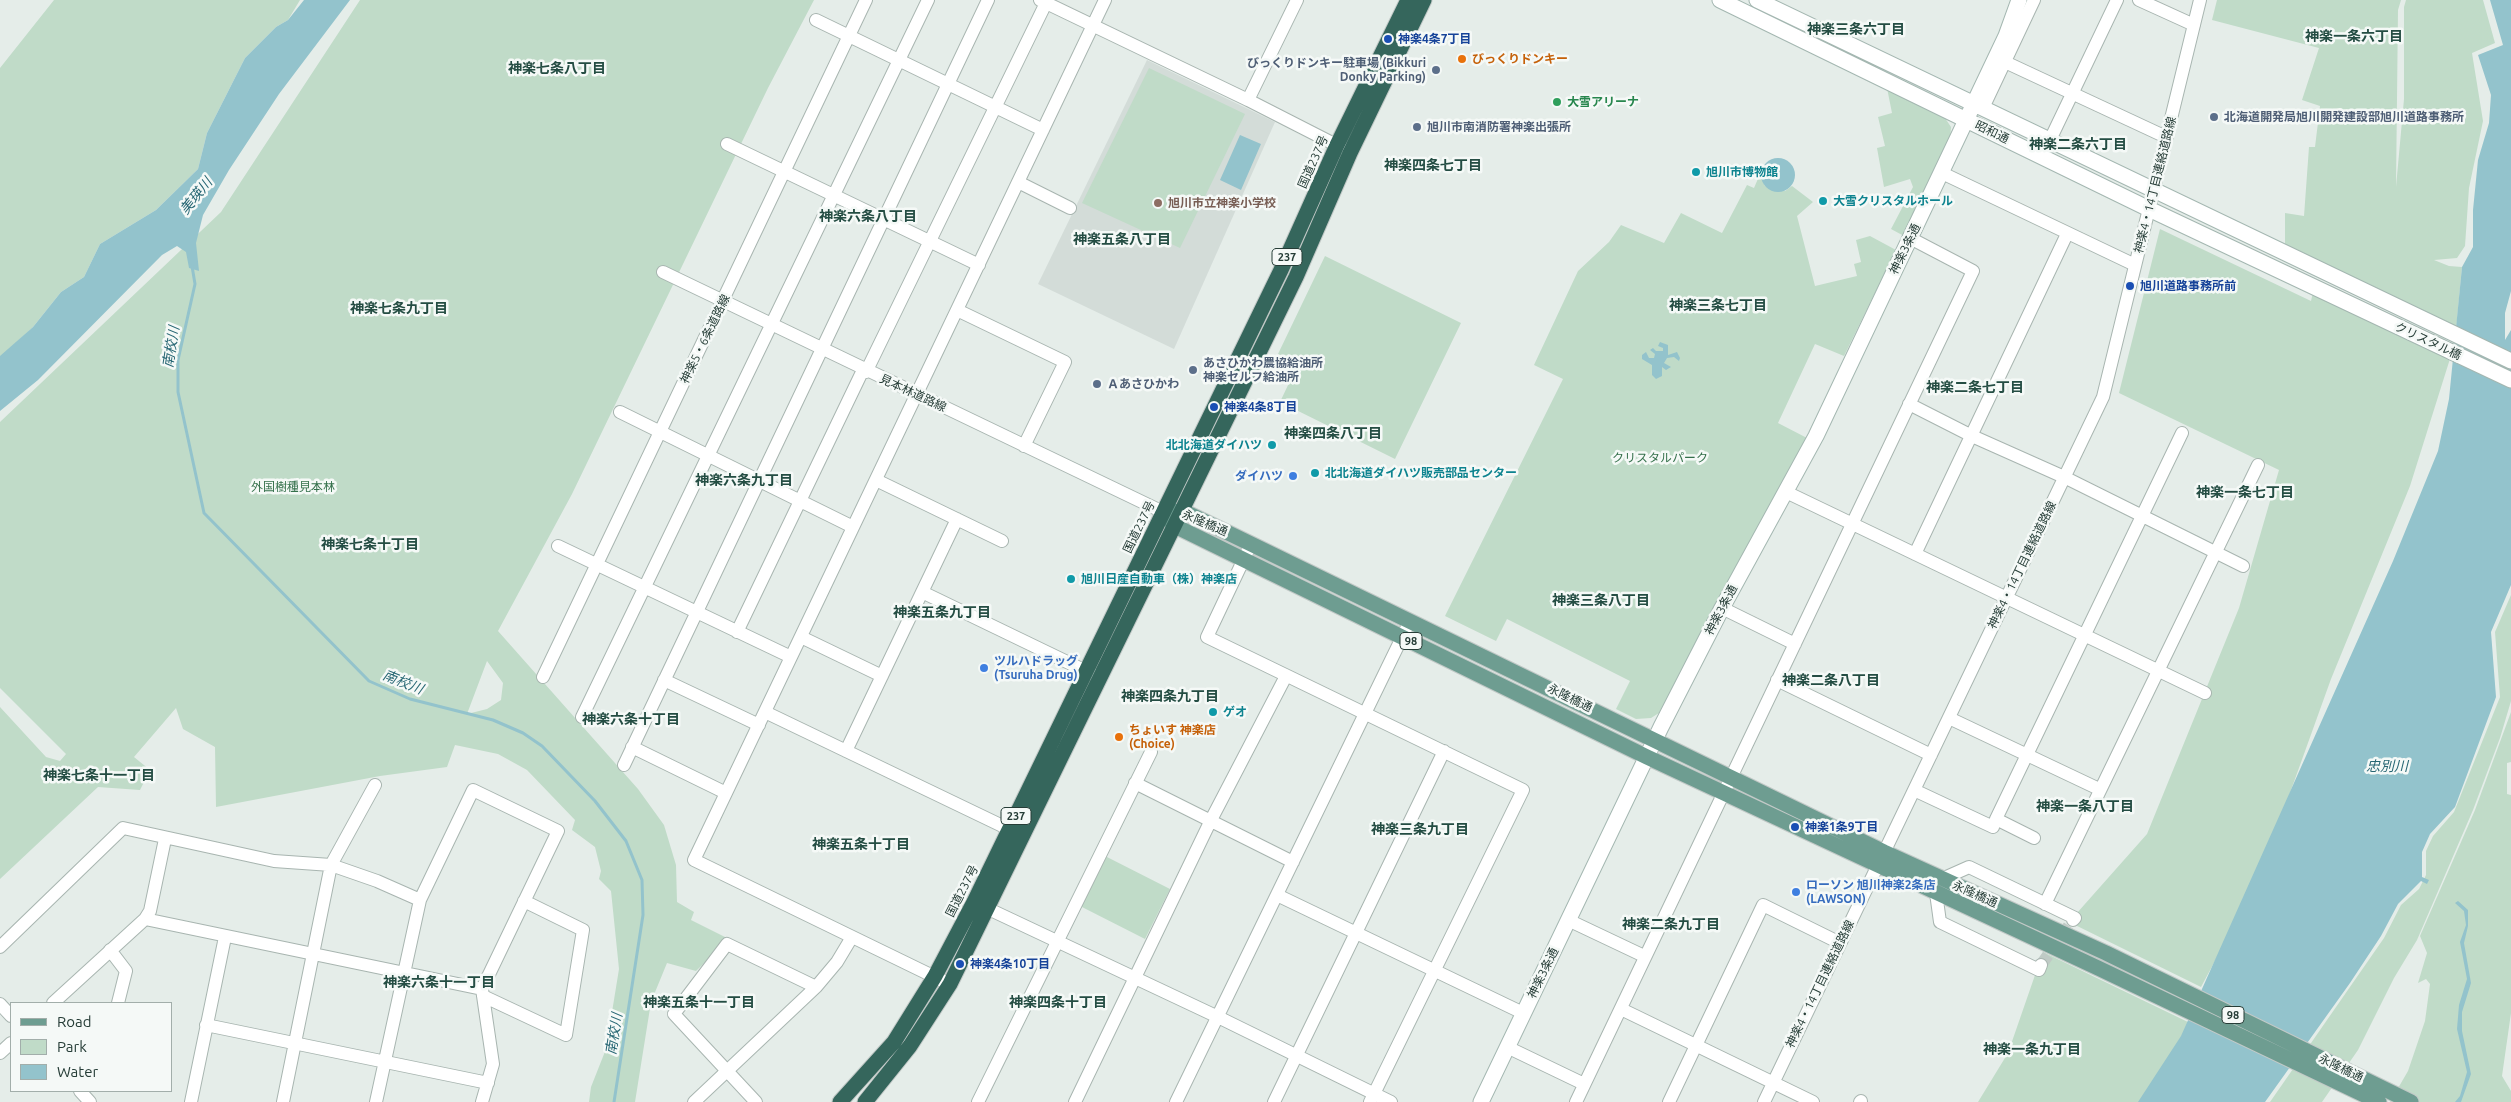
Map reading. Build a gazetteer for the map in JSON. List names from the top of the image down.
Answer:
{
  "streets": {
    "highway": ["国道237号", "237"],
    "main road": ["永隆橋通", "98"],
    "street": [
      "昭和通",
      "神楽4・14丁目連絡道路線",
      "神楽3条通",
      "神楽5・6条道路線",
      "クリスタル橋",
      "見本林道路線"
    ]
  },
  "crossings": [
    ["昭和通", "神楽4・14丁目連絡道路線"],
    ["昭和通", "神楽3条通"],
    ["昭和通", "クリスタル橋"],
    ["国道237号", "見本林道路線"],
    ["国道237号", "永隆橋通"],
    ["神楽4・14丁目連絡道路線", "永隆橋通"],
    ["神楽3条通", "永隆橋通"],
    ["神楽5・6条道路線", "見本林道路線"],
    ["見本林道路線", "永隆橋通"]
  ],
  "districts": [
    "神楽三条六丁目",
    "神楽一条六丁目",
    "神楽七条八丁目",
    "神楽二条六丁目",
    "神楽四条七丁目",
    "神楽六条八丁目",
    "神楽五条八丁目",
    "神楽三条七丁目",
    "神楽七条九丁目",
    "神楽二条七丁目",
    "神楽四条八丁目",
    "神楽六条九丁目",
    "神楽一条七丁目",
    "神楽七条十丁目",
    "神楽三条八丁目",
    "神楽五条九丁目",
    "神楽二条八丁目",
    "神楽四条九丁目",
    "神楽六条十丁目",
    "神楽七条十一丁目",
    "神楽一条八丁目",
    "神楽三条九丁目",
    "神楽五条十丁目",
    "神楽二条九丁目",
    "神楽六条十一丁目",
    "神楽五条十一丁目",
    "神楽四条十丁目",
    "神楽一条九丁目"
  ],
  "water": ["美瑛川", "南校川", "忠別川"],
  "parks": ["クリスタルパーク", "外国樹種見本林"],
  "places": [
    "神楽4条7丁目",
    "びっくりドンキー",
    "びっくりドンキー駐車場 (Bikkuri Donky Parking)",
    "大雪アリーナ",
    "北海道開発局旭川開発建設部旭川道路事務所",
    "旭川市南消防署神楽出張所",
    "旭川市博物館",
    "大雪クリスタルホール",
    "旭川市立神楽小学校",
    "旭川道路事務所前",
    "あさひかわ農協給油所 神楽セルフ給油所",
    "Ａあさひかわ",
    "神楽4条8丁目",
    "北北海道ダイハツ",
    "北北海道ダイハツ販売部品センター",
    "ダイハツ",
    "旭川日産自動車（株）神楽店",
    "ツルハドラッグ (Tsuruha Drug)",
    "ゲオ",
    "ちょいす 神楽店 (Choice)",
    "神楽1条9丁目",
    "ローソン 旭川神楽2条店 (LAWSON)",
    "神楽4条10丁目"
  ],
  "legend": ["Road", "Park", "Water"]
}
